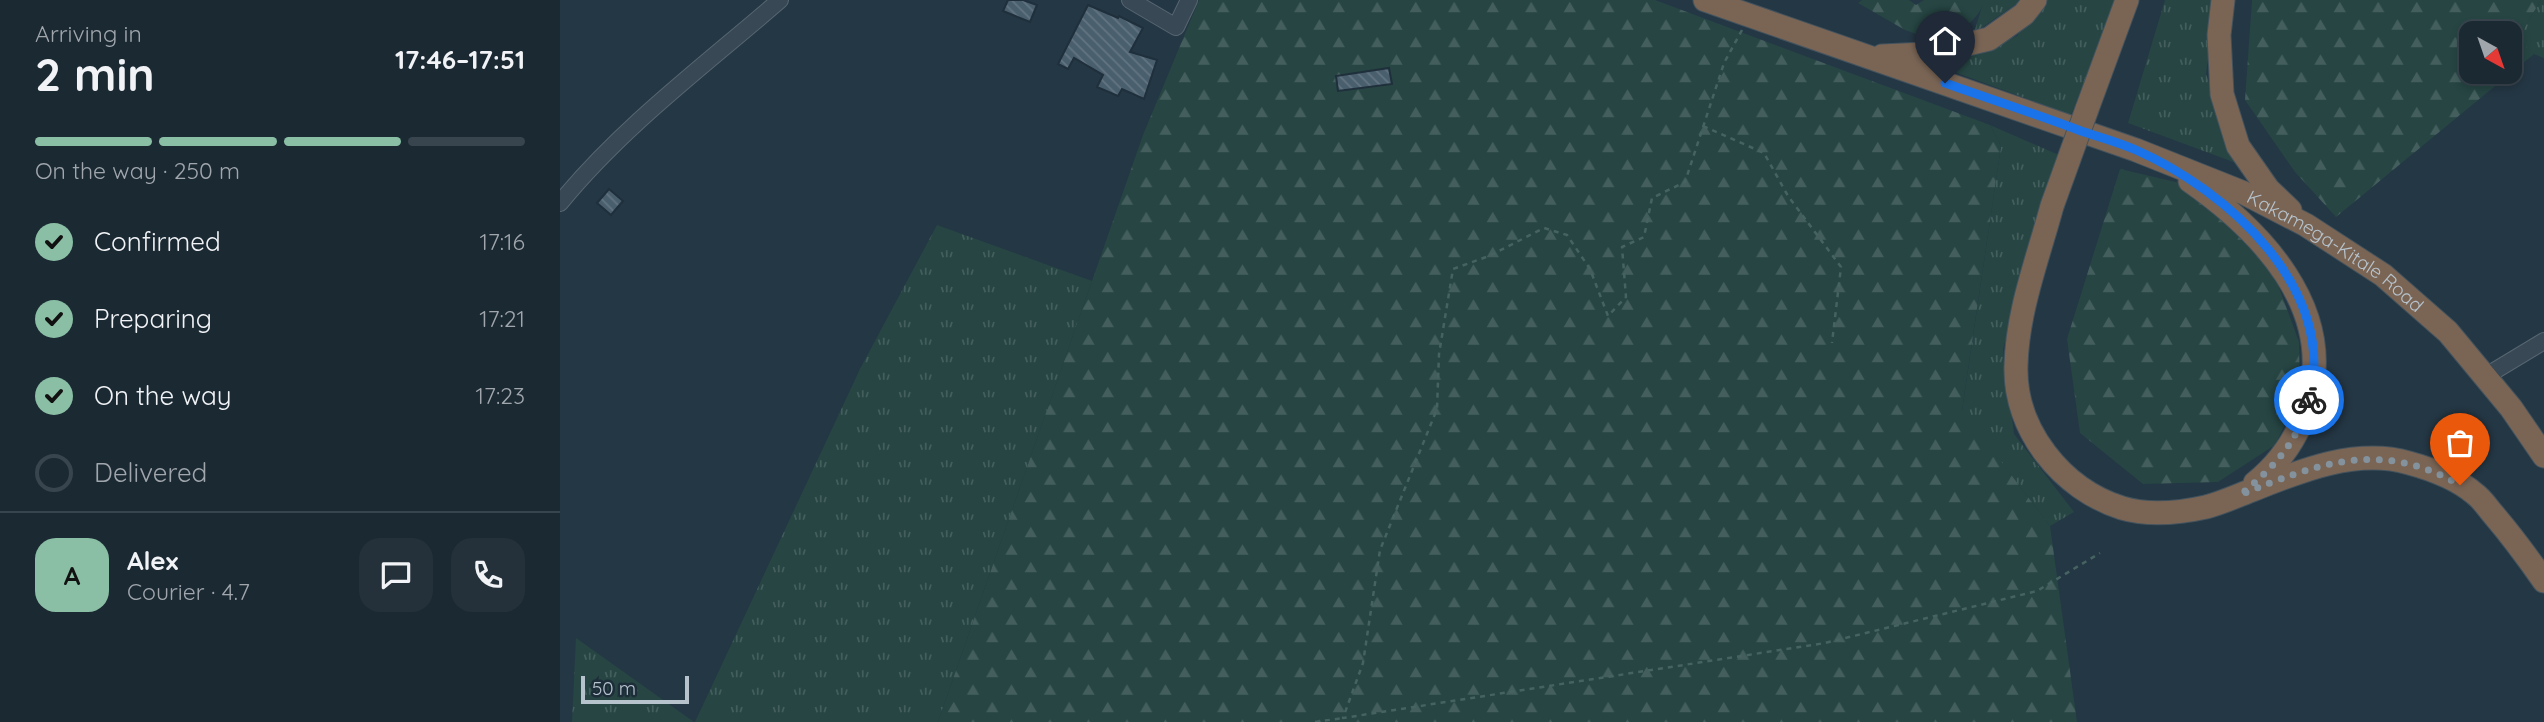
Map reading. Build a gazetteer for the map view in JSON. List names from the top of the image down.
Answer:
{
  "streets": {
    "highway": ["Kakamega-Kitale Road"]
  },
  "scale_bar": "50 m",
  "north": "bottom right",
  "page": {
    "heading": ["2 min", "Arriving in", "17:46–17:51"],
    "panel": ["Alex", "Courier · 4.7"],
    "bar": "On the way · 250 m",
    "list": [
      ["Confirmed", "17:16"],
      ["Preparing", "17:21"],
      ["On the way", "17:23"],
      "Delivered"
    ],
    "round": "A",
    "scale": "50 m"
  }
}
